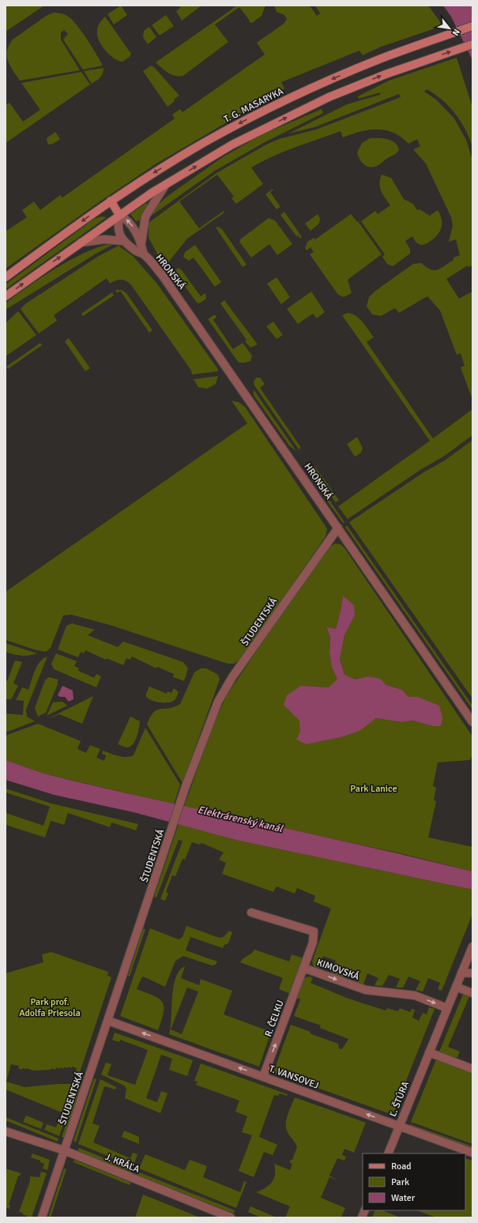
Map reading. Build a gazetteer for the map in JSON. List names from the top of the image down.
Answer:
{
  "streets": {
    "street": [
      "T. G. MASARYKA",
      "HRONSKÁ",
      "ŠTUDENTSKÁ",
      "KIMOVSKÁ",
      "R. ČELKU",
      "T. VANSOVEJ",
      "Ľ. ŠTÚRA",
      "J. KRÁĽA"
    ]
  },
  "crossings": [
    ["HRONSKÁ", "ŠTUDENTSKÁ"],
    ["ŠTUDENTSKÁ", "T. VANSOVEJ"],
    ["ŠTUDENTSKÁ", "J. KRÁĽA"],
    ["KIMOVSKÁ", "R. ČELKU"],
    ["KIMOVSKÁ", "Ľ. ŠTÚRA"],
    ["R. ČELKU", "T. VANSOVEJ"],
    ["T. VANSOVEJ", "Ľ. ŠTÚRA"]
  ],
  "one_way": ["KIMOVSKÁ", "R. ČELKU", "T. VANSOVEJ"],
  "water": ["Elektrárenský kanál"],
  "parks": ["Park Lanice", "Park prof. Adolfa Priesola"],
  "legend": ["Road", "Park", "Water"],
  "north": "bottom right"
}
